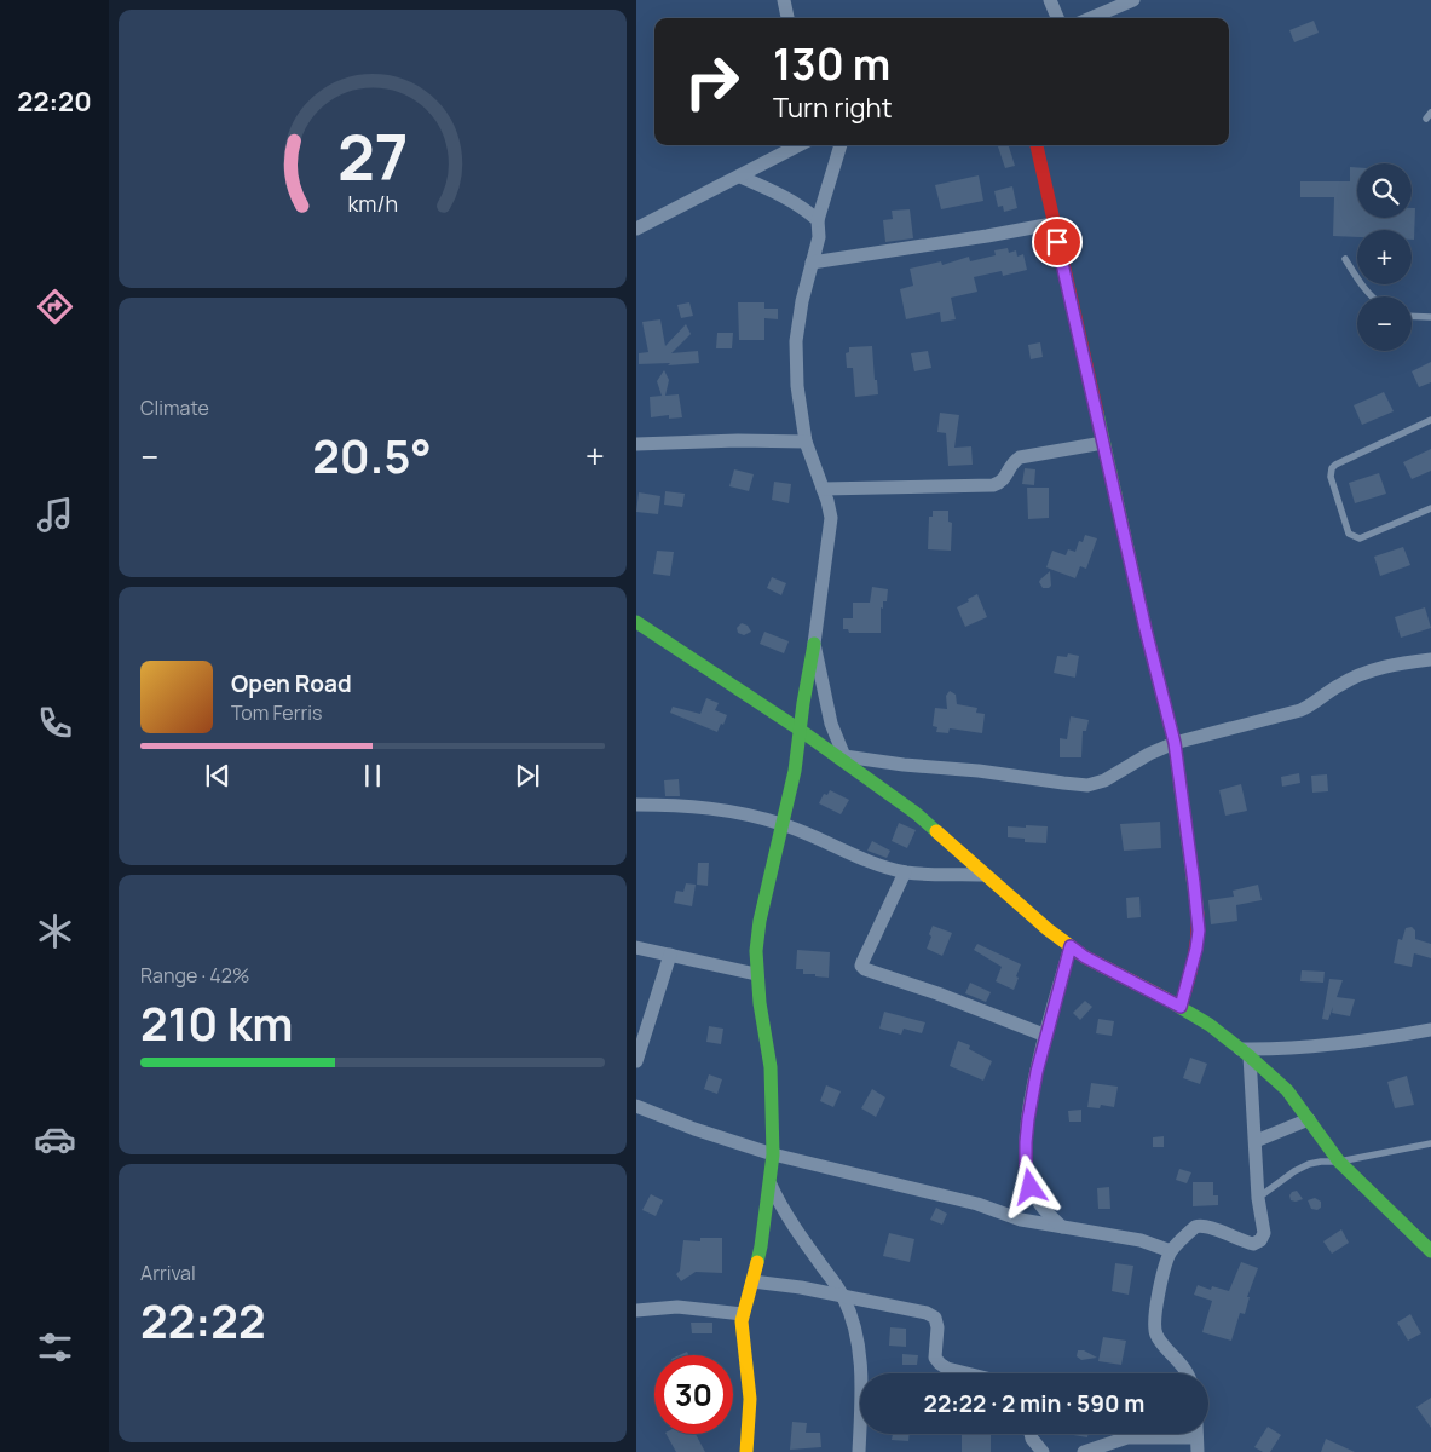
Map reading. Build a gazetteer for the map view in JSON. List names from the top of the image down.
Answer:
{
  "page": {
    "tabs": "22:20",
    "turn": ["130 m", "Turn right"],
    "map_buttons": ["+", "−"],
    "tile": [
      "Climate",
      ["Range · 42%", "210 km"],
      ["Arrival", "22:22"]
    ],
    "heat": ["−", "20.5°", "+"],
    "song": ["Open Road", "Tom Ferris"],
    "limit": "30",
    "trip": "22:22 · 2 min · 590 m",
    "gauge": ["27", "km/h"]
  }
}
